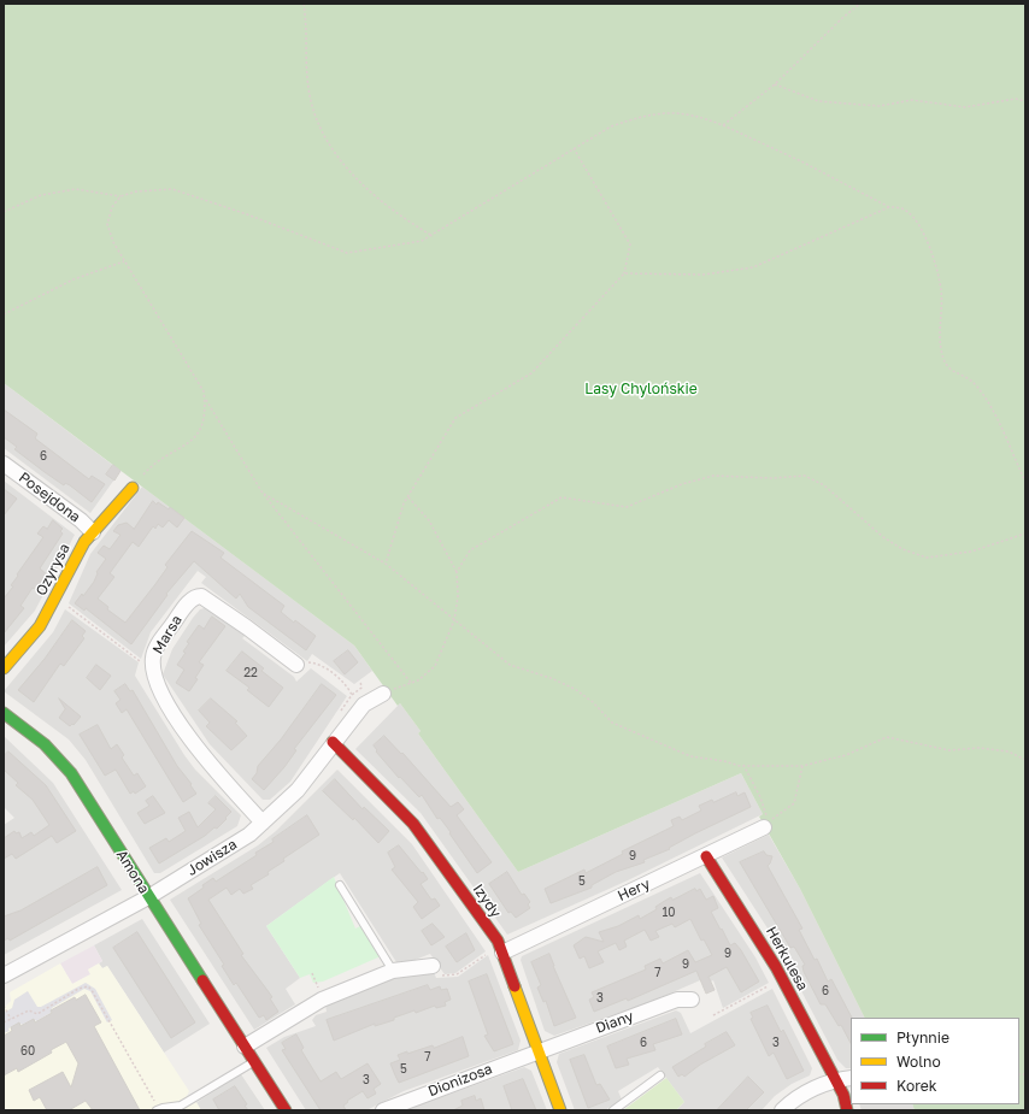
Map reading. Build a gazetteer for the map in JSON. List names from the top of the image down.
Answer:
{
  "streets": {
    "street": [
      "Posejdona",
      "Ozyrysa",
      "Marsa",
      "Jowisza",
      "Amona",
      "Hery",
      "Izydy",
      "Herkulesa",
      "Diany",
      "Dionizosa"
    ]
  },
  "crossings": [
    ["Posejdona", "Ozyrysa"],
    ["Marsa", "Jowisza"],
    ["Jowisza", "Amona"],
    ["Jowisza", "Izydy"],
    ["Hery", "Izydy"],
    ["Hery", "Herkulesa"],
    ["Izydy", "Diany"],
    ["Izydy", "Dionizosa"],
    ["Diany", "Dionizosa"]
  ],
  "parks": ["Lasy Chylońskie"],
  "house_numbers": [
    "6",
    "22",
    "9",
    "5",
    "10",
    "9",
    "9",
    "7",
    "6",
    "3",
    "6",
    "3",
    "60",
    "7",
    "5",
    "3"
  ],
  "legend": ["Płynnie", "Wolno", "Korek"]
}
